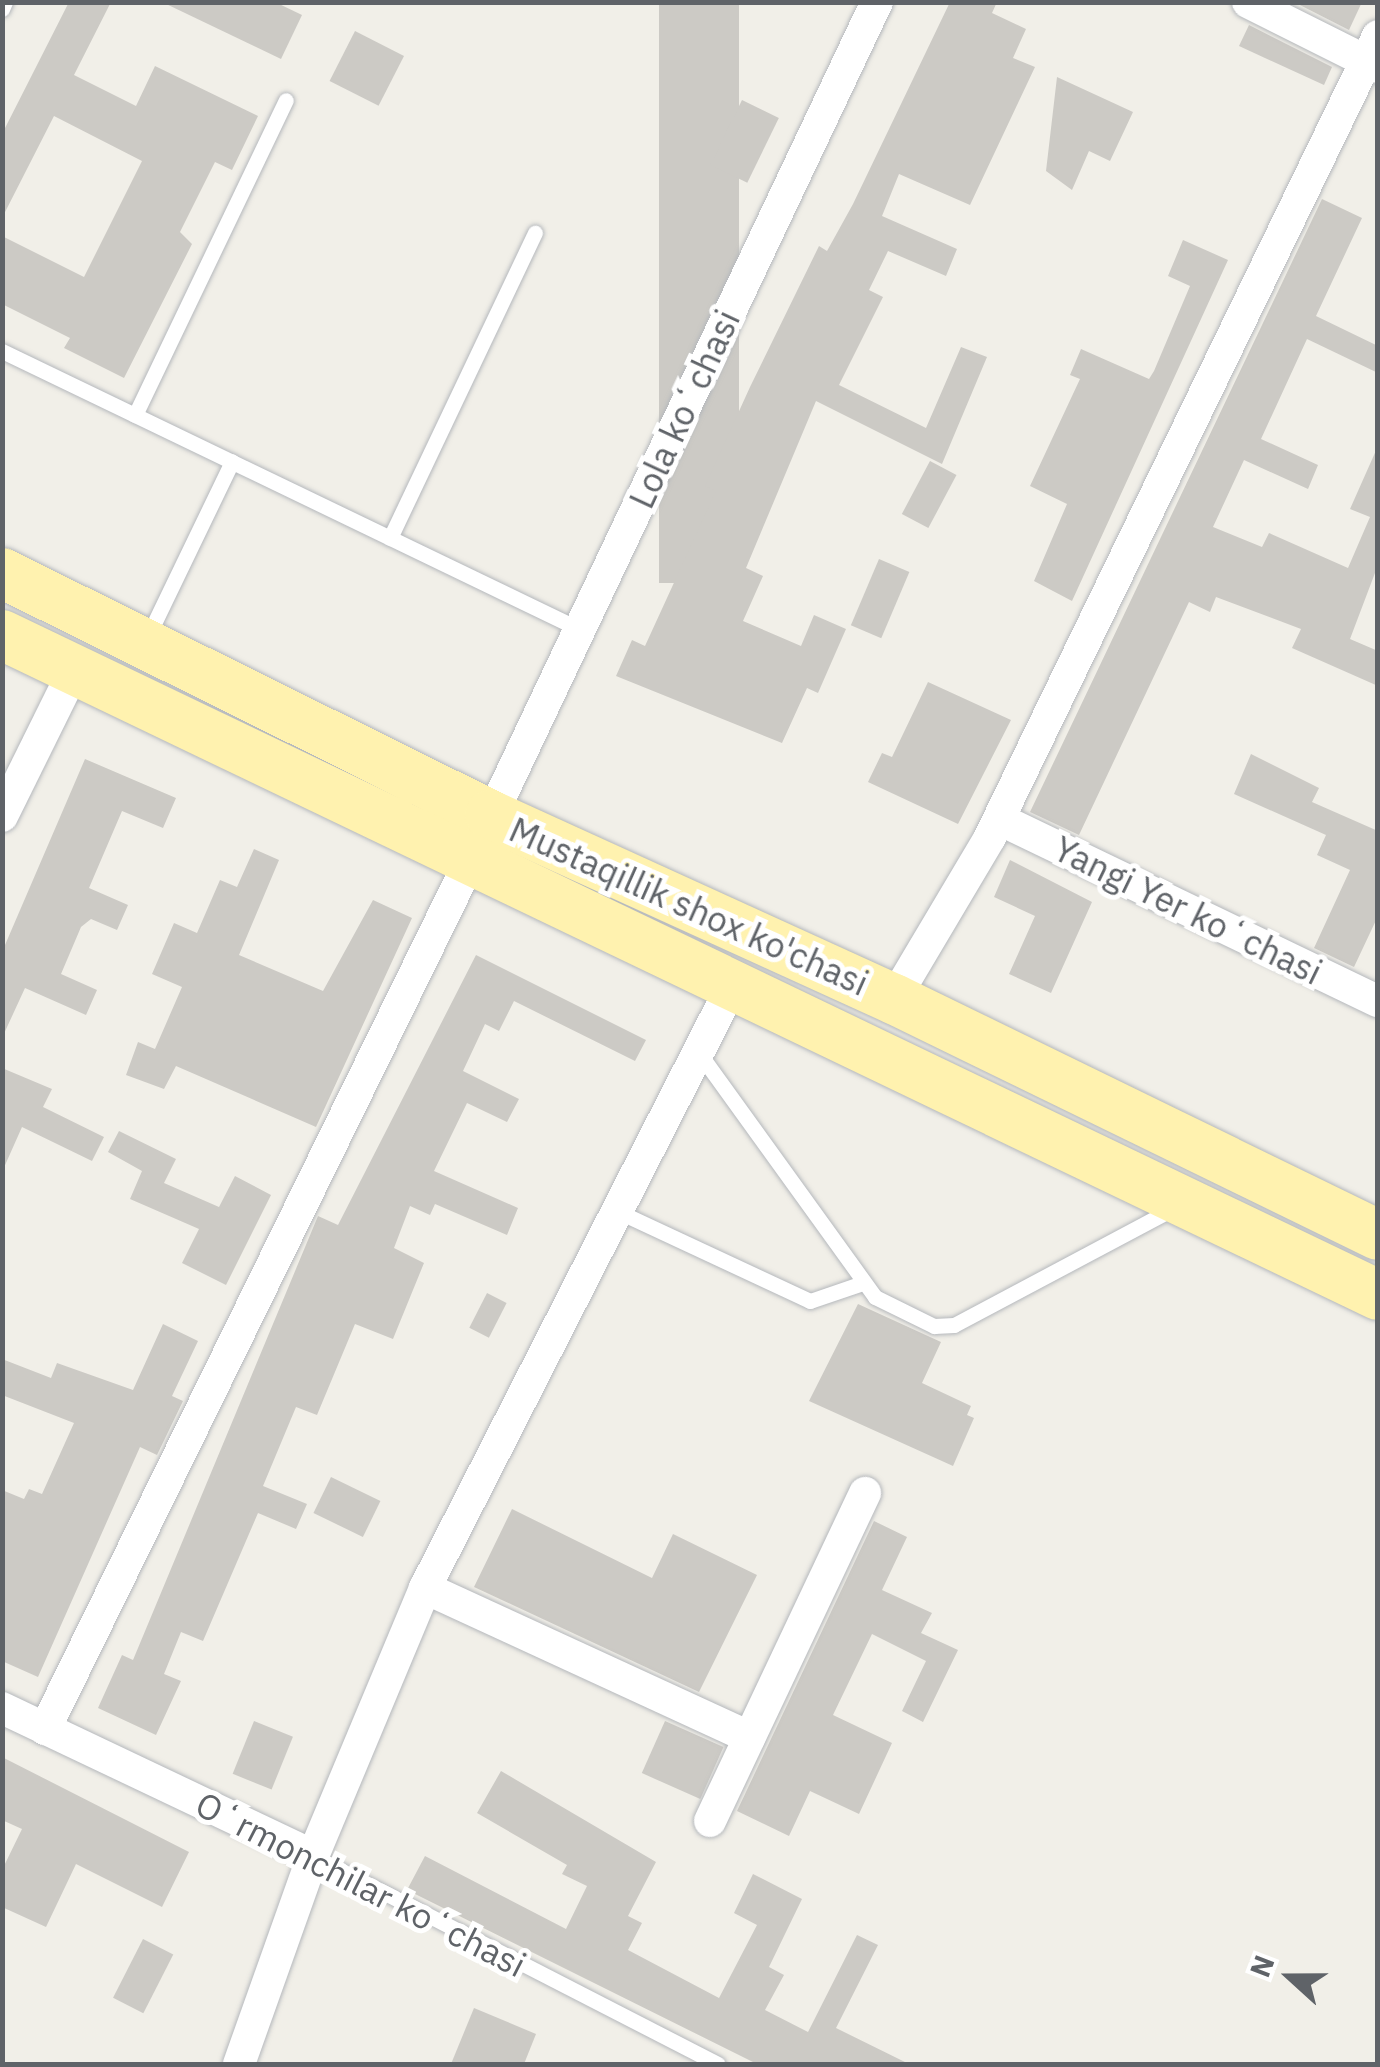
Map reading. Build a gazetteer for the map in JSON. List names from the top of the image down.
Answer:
{
  "streets": {
    "main road": ["Mustaqillik shox ko'chasi"],
    "street": ["Lola koʻchasi", "Yangi Yer koʻchasi", "Oʻrmonchilar koʻchasi"]
  },
  "crossings": [
    ["Lola koʻchasi", "Mustaqillik shox ko'chasi"],
    ["Lola koʻchasi", "Oʻrmonchilar koʻchasi"]
  ],
  "north": "left"
}
